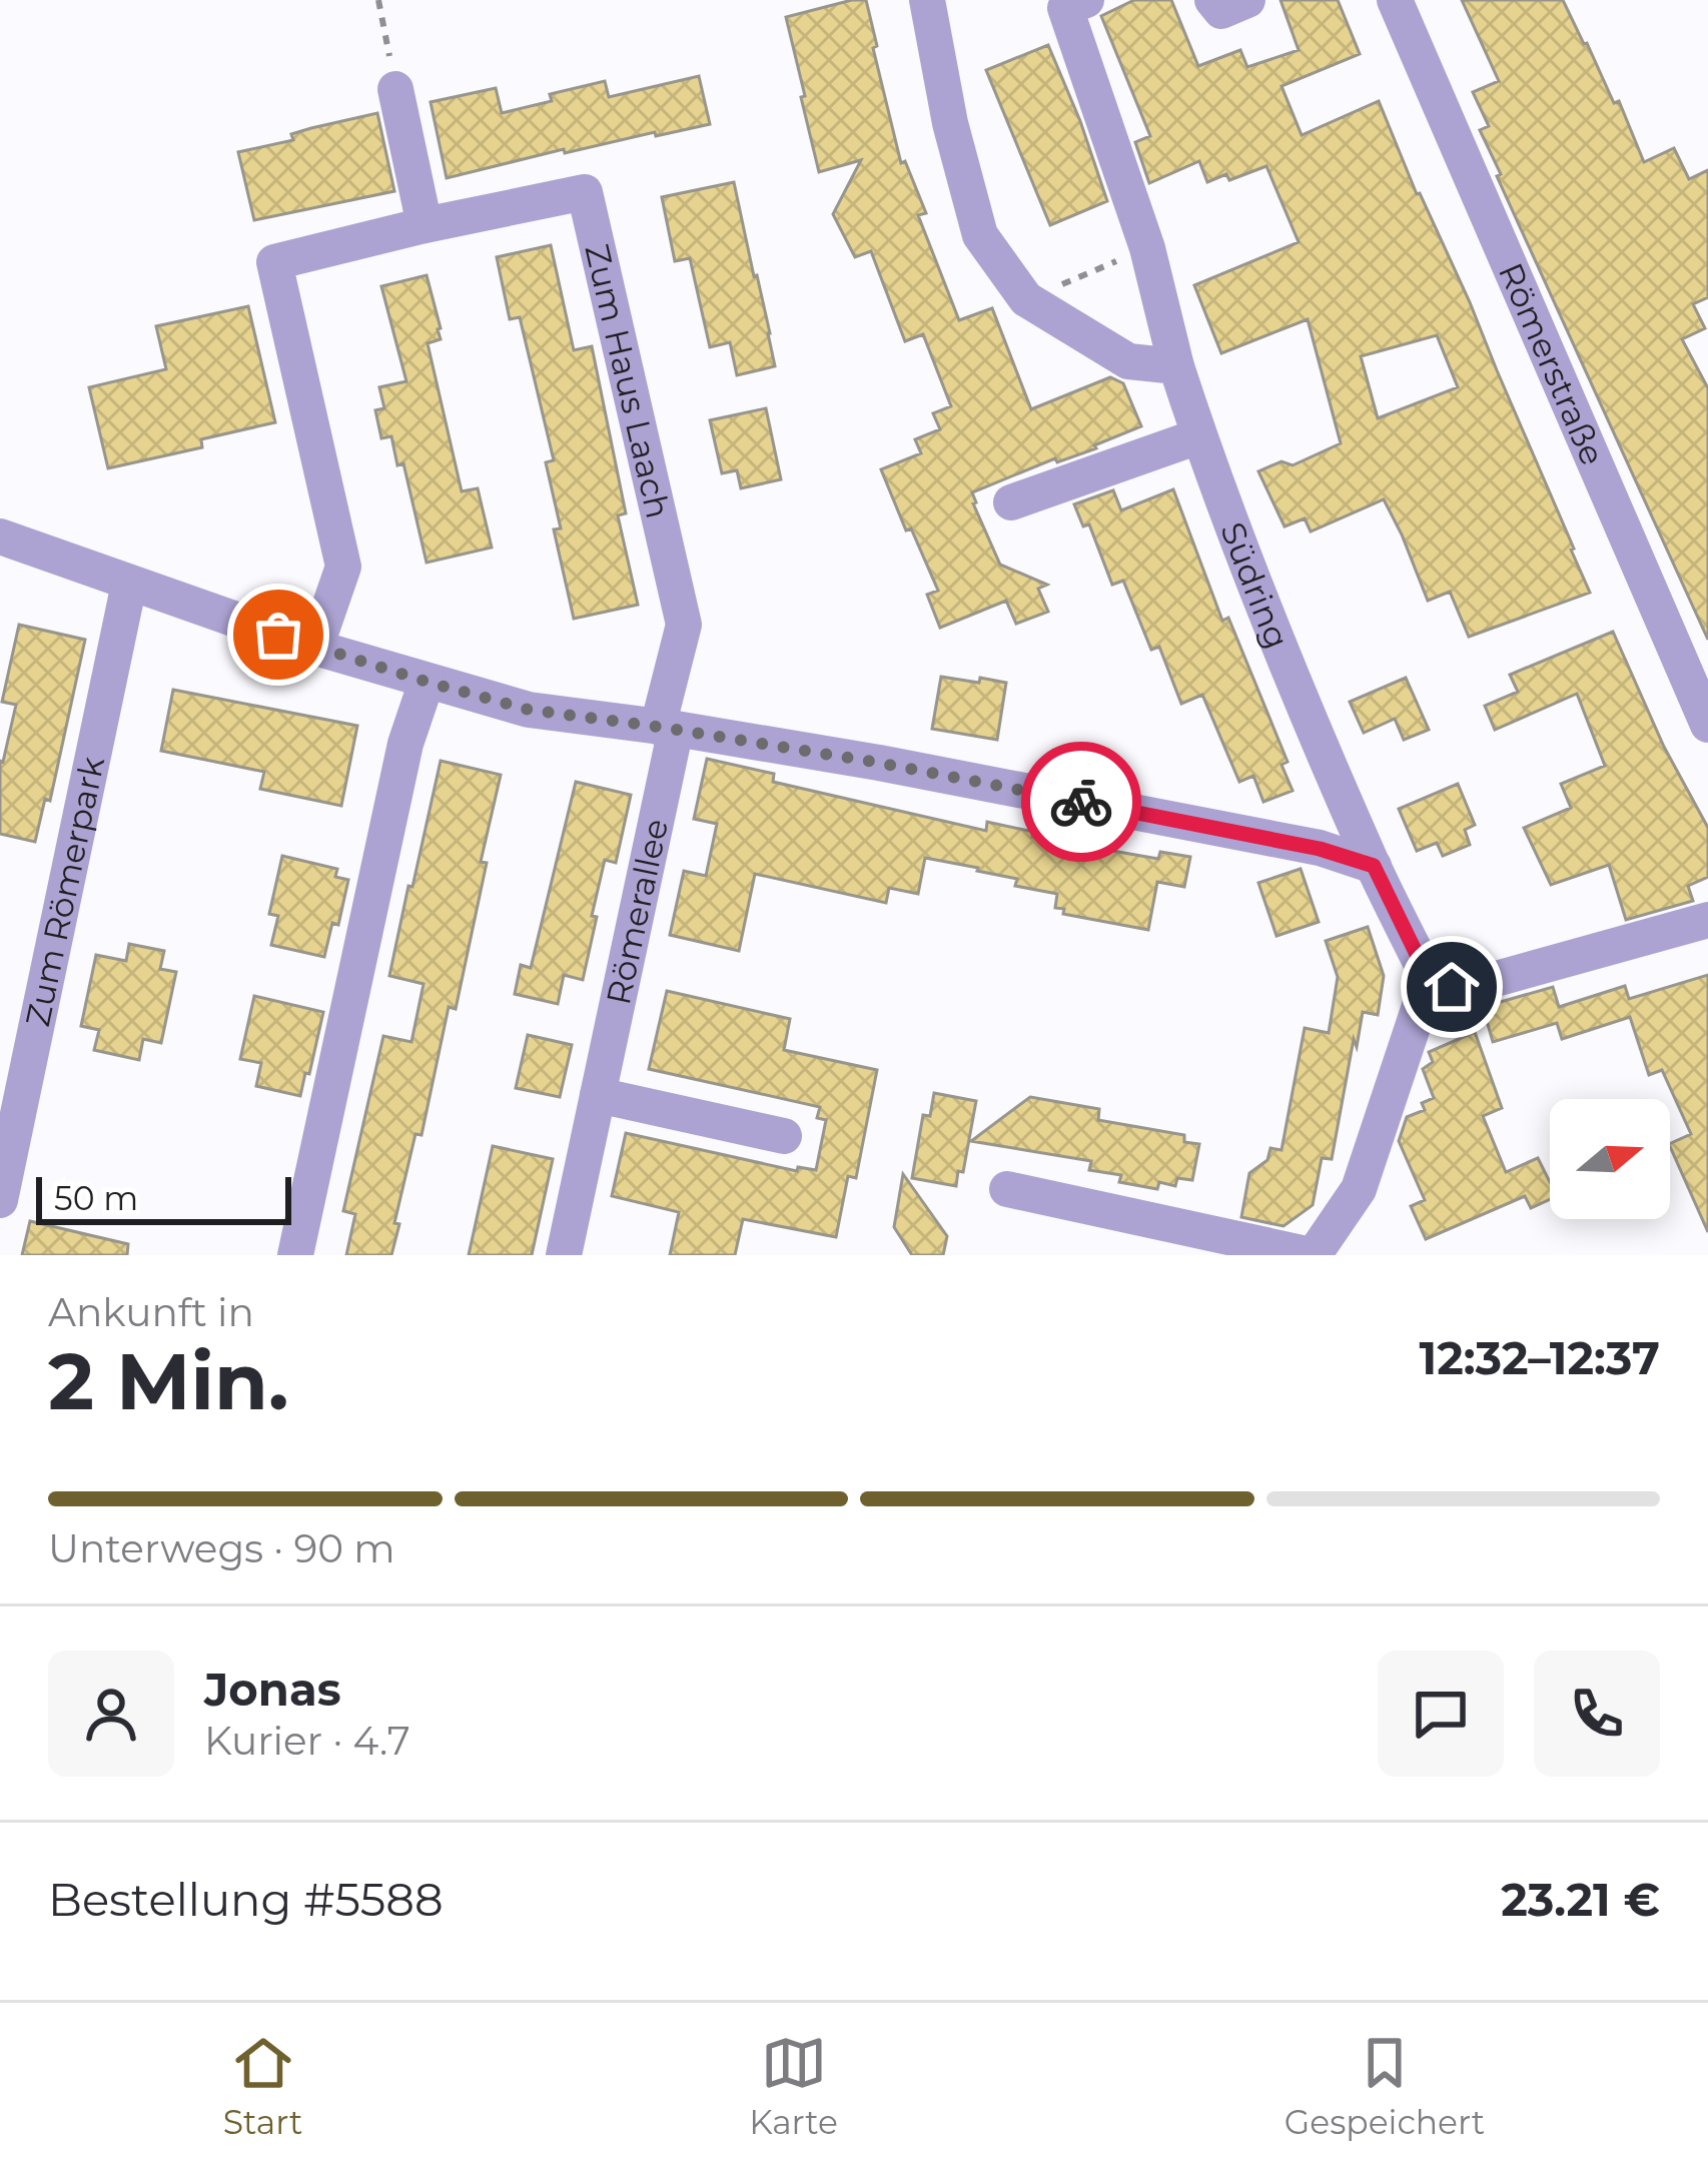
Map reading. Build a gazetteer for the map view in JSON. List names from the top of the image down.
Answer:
{
  "streets": {
    "street": [
      "Römerstraße",
      "Zum Haus Laach",
      "Südring",
      "Zum Römerpark",
      "Römerallee"
    ]
  },
  "crossings": [
    ["Zum Haus Laach", "Römerallee"]
  ],
  "scale_bar": "50 m",
  "north": "right",
  "page": {
    "scale": "50 m",
    "heading": ["2 Min.", "Ankunft in", "12:32–12:37"],
    "panel": [
      "Jonas",
      "Kurier · 4.7",
      "Bestellung #5588",
      "23.21 €"
    ],
    "bar": "Unterwegs · 90 m",
    "tabs": ["Start", "Karte", "Gespeichert"]
  }
}
